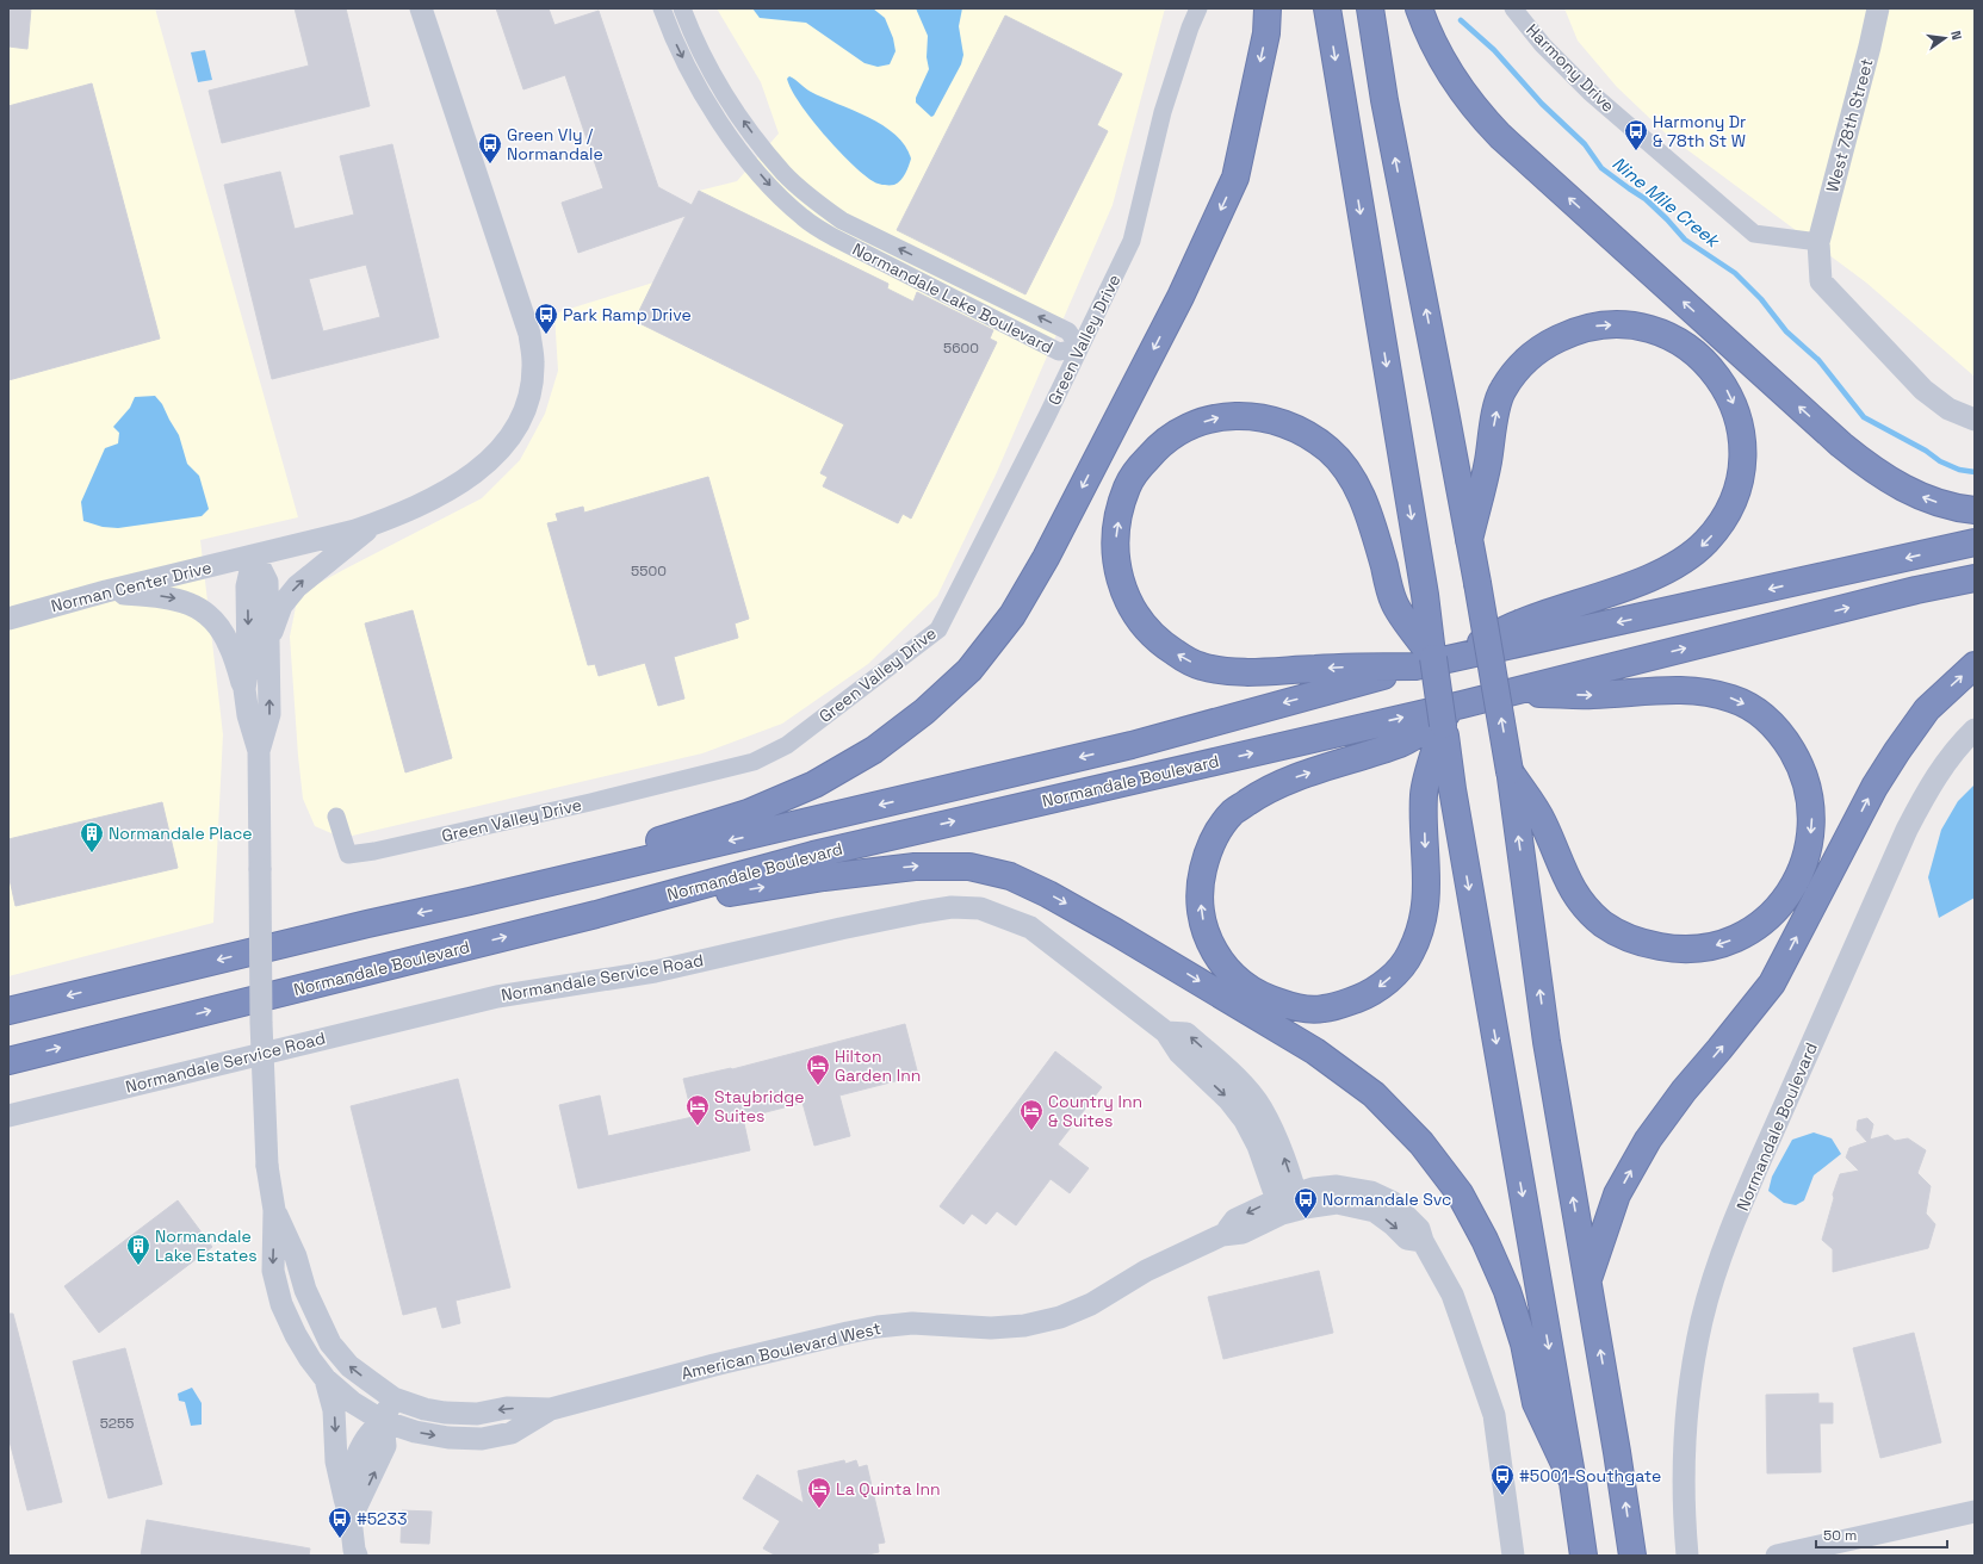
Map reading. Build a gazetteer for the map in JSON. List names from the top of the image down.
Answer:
{
  "streets": {
    "highway": ["Normandale Boulevard"],
    "street": [
      "Harmony Drive",
      "West 78th Street",
      "Normandale Lake Boulevard",
      "Green Valley Drive",
      "Norman Center Drive",
      "Normandale Service Road",
      "American Boulevard West"
    ]
  },
  "crossings": [
    ["Harmony Drive", "West 78th Street"],
    ["Normandale Lake Boulevard", "Green Valley Drive"],
    ["Norman Center Drive", "American Boulevard West"],
    ["Normandale Service Road", "American Boulevard West"]
  ],
  "water": ["Nine Mile Creek"],
  "places": {
    "bus stop": [
      "Harmony Dr & 78th St W",
      "Green Vly / Normandale",
      "Park Ramp Drive",
      "Normandale Svc",
      "#5001-Southgate",
      "#5233"
    ],
    "building": ["Normandale Place", "Normandale Lake Estates"],
    "hotel": [
      "Hilton Garden Inn",
      "Staybridge Suites",
      "Country Inn & Suites",
      "La Quinta Inn"
    ]
  },
  "house_numbers": ["5600", "5500", "5255"],
  "scale_bar": "50 m",
  "north": "right"
}
